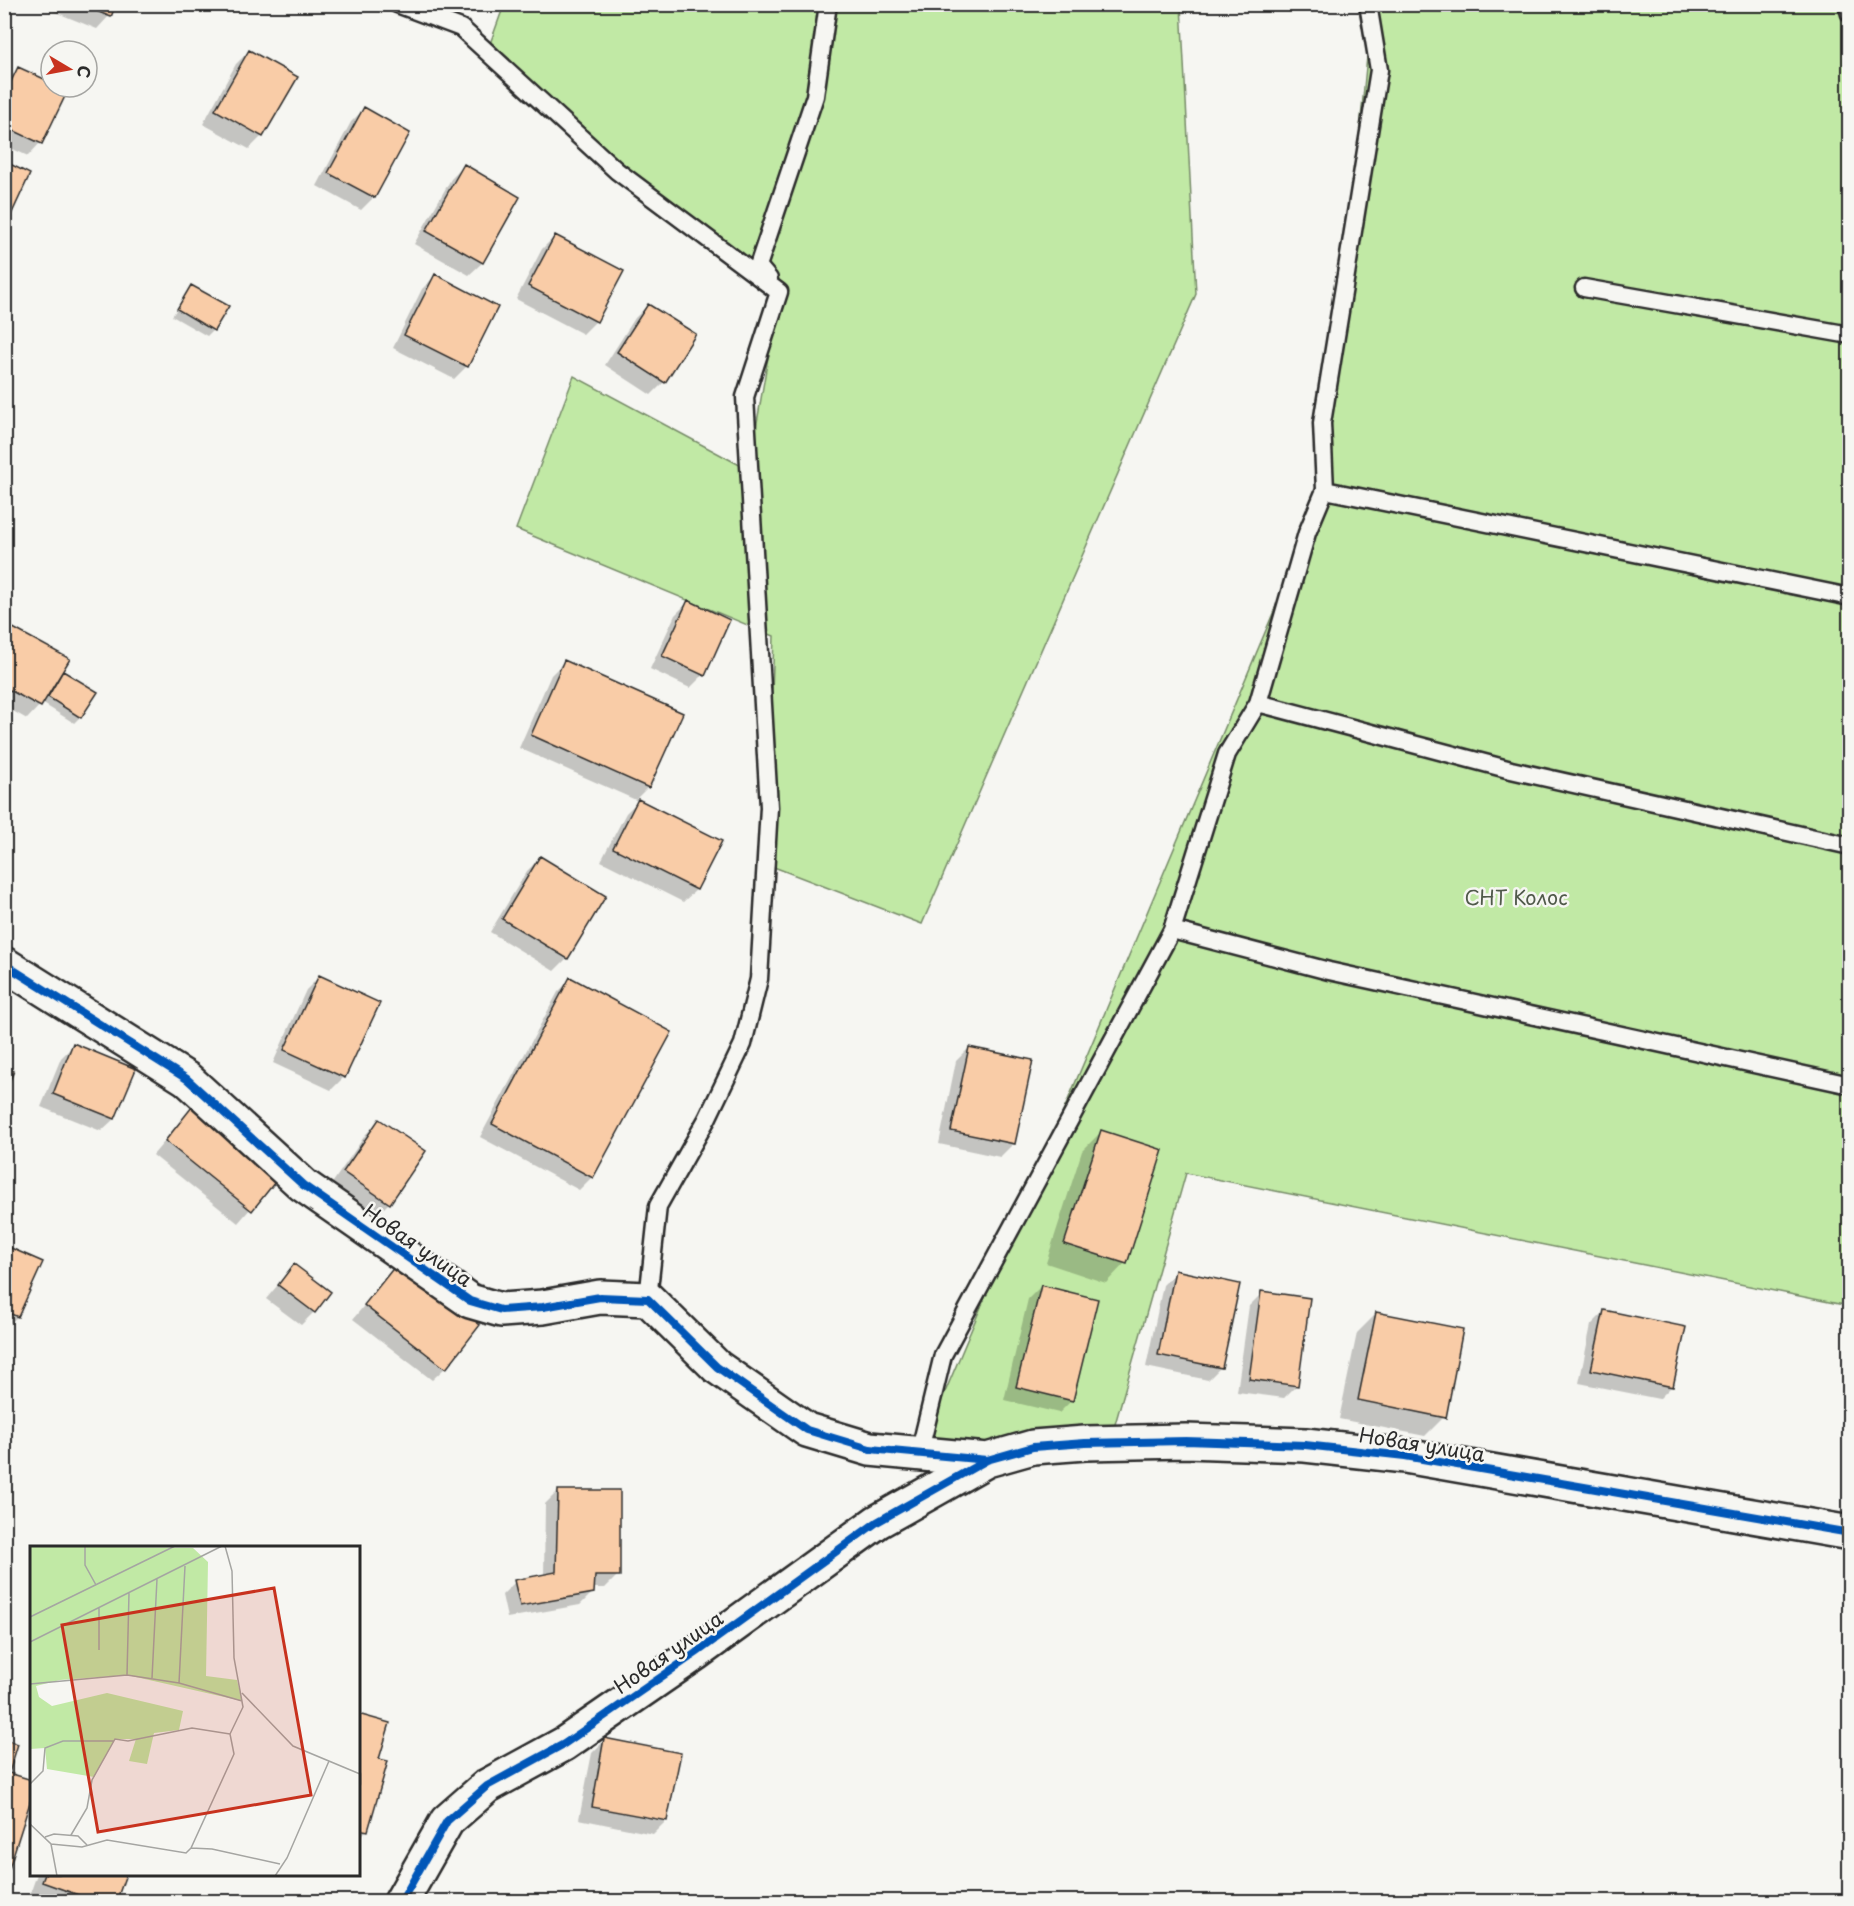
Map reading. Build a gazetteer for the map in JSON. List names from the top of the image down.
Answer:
{
  "streets": {
    "street": ["Новая улица"]
  },
  "parks": ["СНТ Колос"],
  "north": "right"
}
